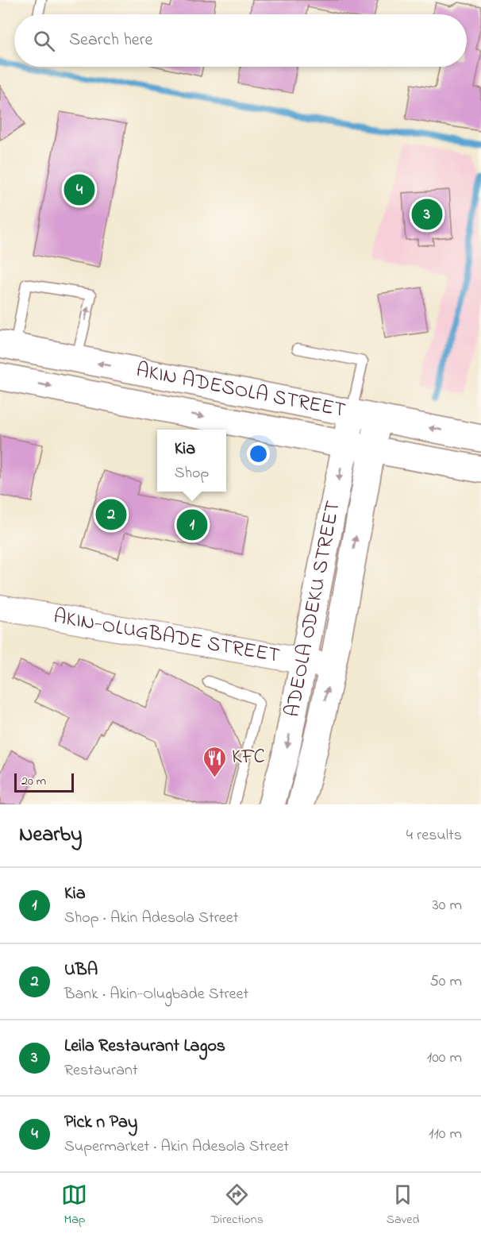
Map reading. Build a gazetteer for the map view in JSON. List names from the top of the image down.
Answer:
{
  "streets": {
    "main road": ["AKIN ADESOLA STREET", "ADEOLA ODEKU STREET"],
    "street": ["AKIN-OLUGBADE STREET"]
  },
  "crossings": [
    ["AKIN ADESOLA STREET", "ADEOLA ODEKU STREET"],
    ["ADEOLA ODEKU STREET", "AKIN-OLUGBADE STREET"]
  ],
  "places": {
    "restaurant": ["KFC"]
  },
  "scale_bar": "20 m",
  "page": {
    "search": "Search here",
    "pins": [
      "4",
      "3",
      "2",
      "1"
    ],
    "popup": ["Kia", "Shop"],
    "scale": "20 m",
    "heading": ["Nearby", "4 results"],
    "list": [
      {
        "mark": "1",
        "name": "Kia",
        "note": "Shop · Akin Adesola Street",
        "value": "30 m"
      },
      {
        "mark": "2",
        "name": "UBA",
        "note": "Bank · Akin-Olugbade Street",
        "value": "50 m"
      },
      {
        "mark": "3",
        "name": "Leila Restaurant Lagos",
        "note": "Restaurant",
        "value": "100 m"
      },
      {
        "mark": "4",
        "name": "Pick n Pay",
        "note": "Supermarket · Akin Adesola Street",
        "value": "110 m"
      }
    ],
    "nav": ["Map", "Directions", "Saved"]
  }
}
